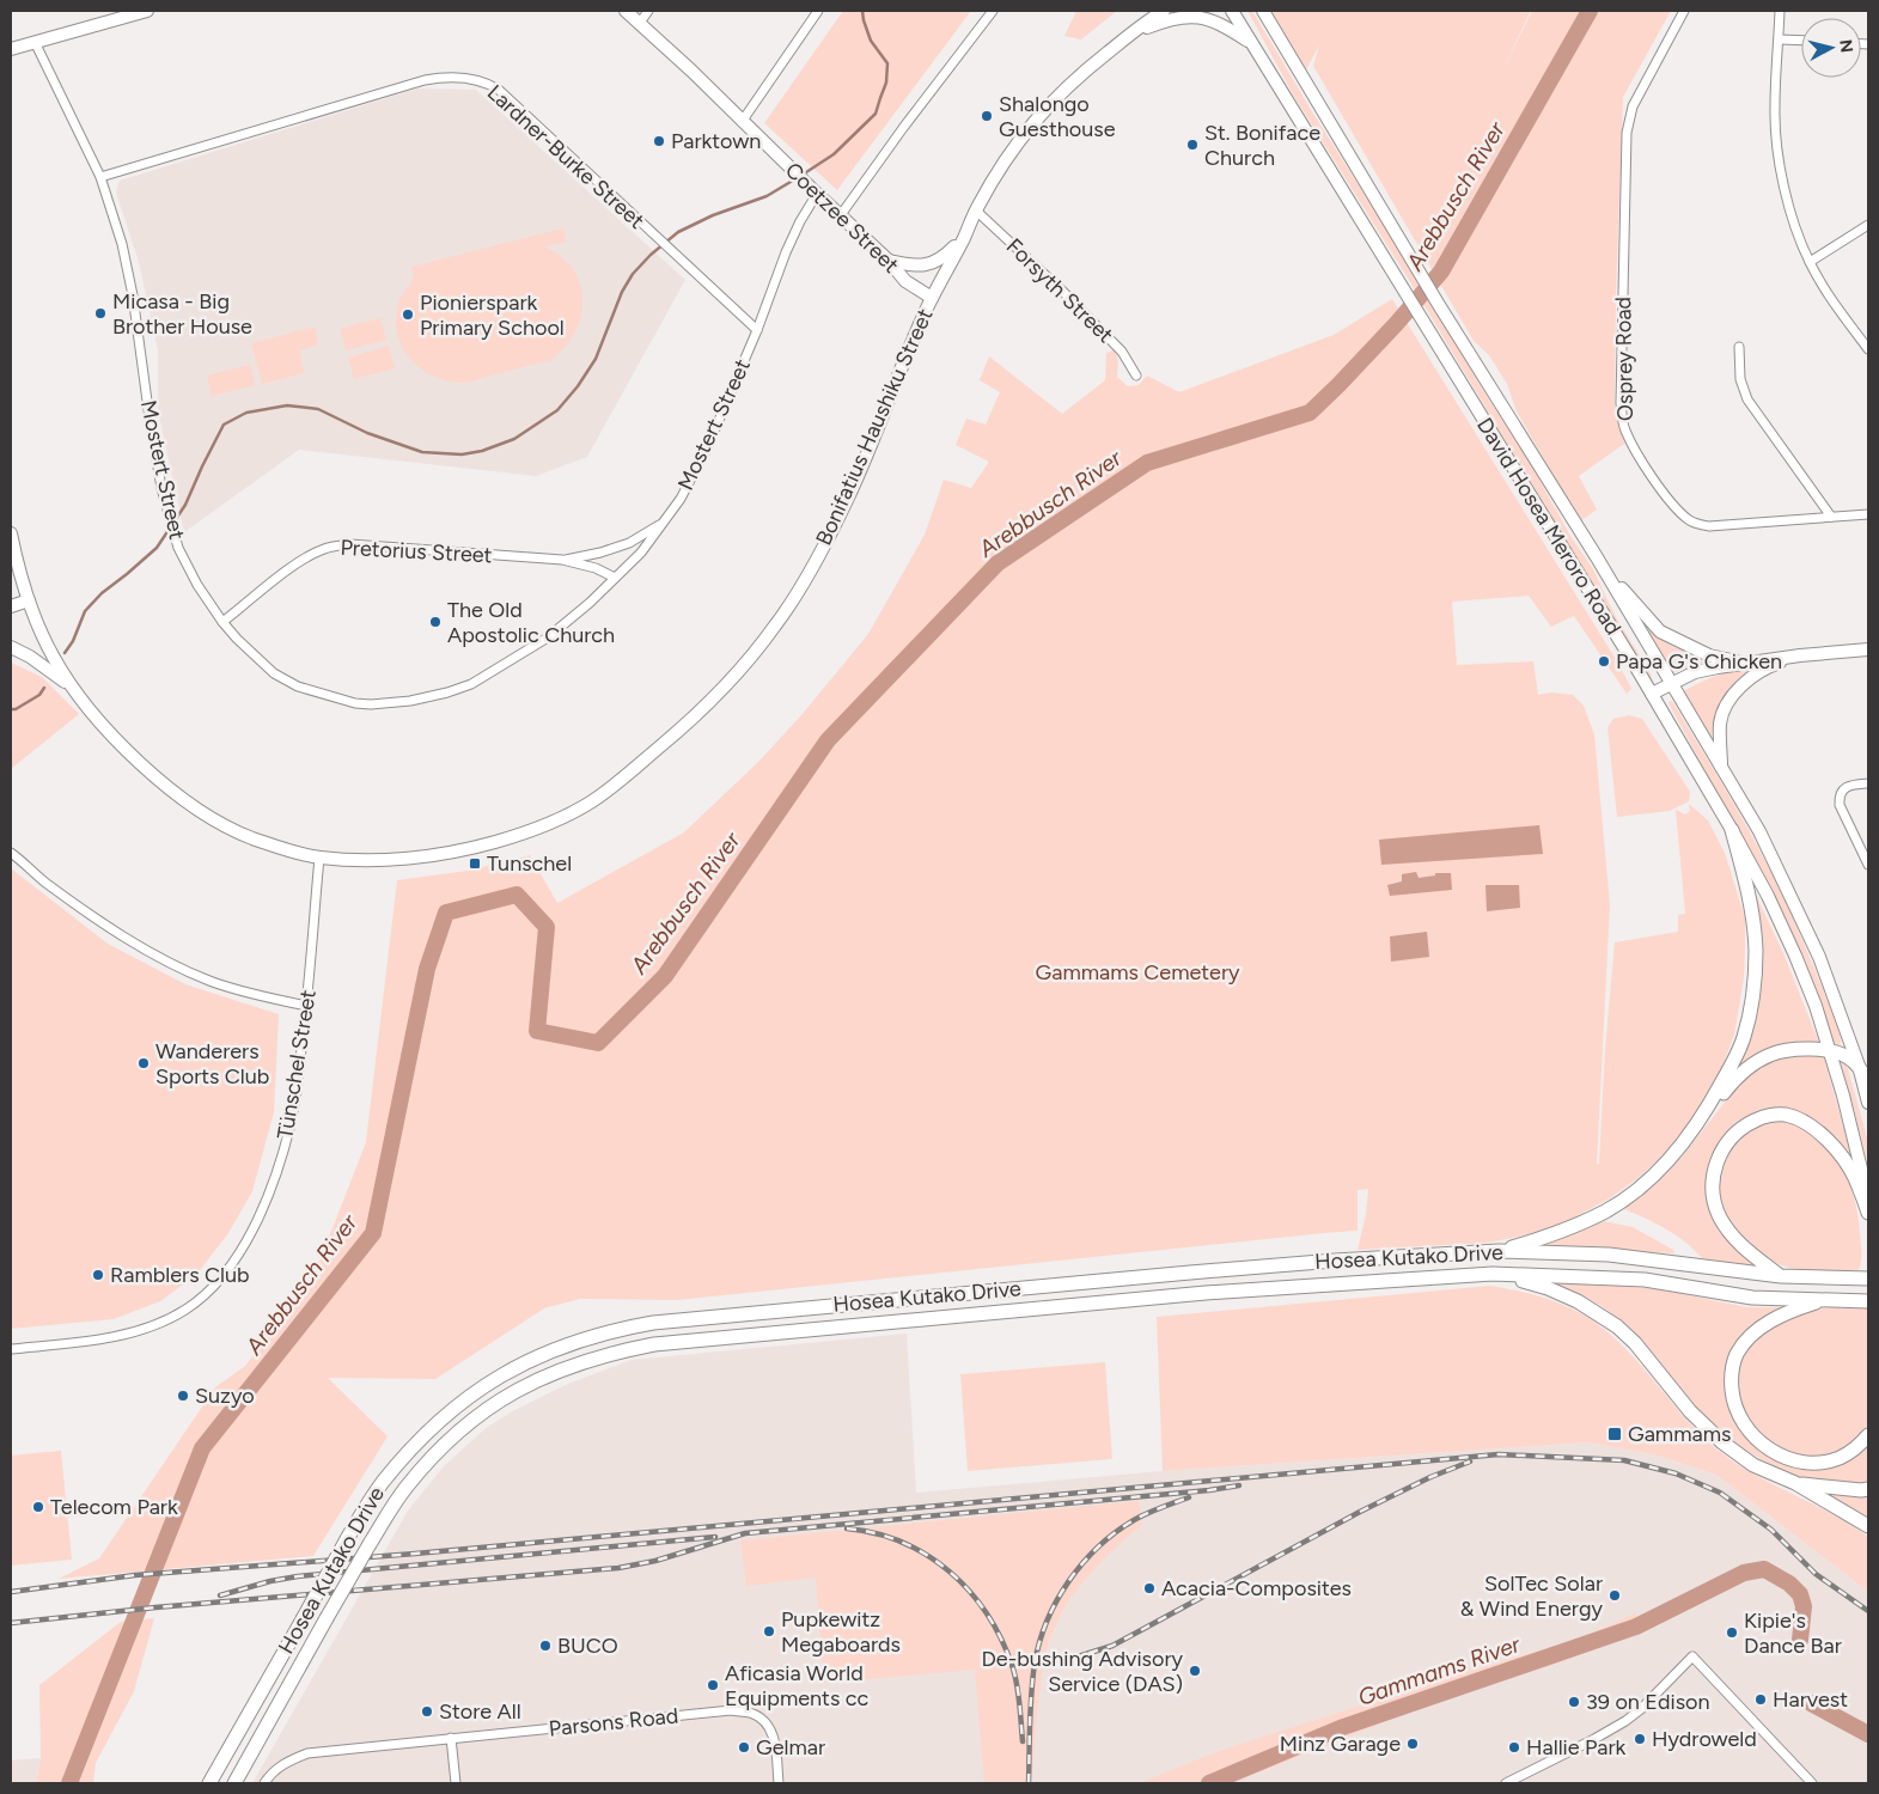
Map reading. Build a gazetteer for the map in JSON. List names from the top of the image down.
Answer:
{
  "streets": {
    "main road": [
      "Coetzee Street",
      "Bonifatius Haushiku Street",
      "David Hosea Meroro Road",
      "Hosea Kutako Drive"
    ],
    "street": [
      "Lardner-Burke Street",
      "Forsyth Street",
      "Osprey Road",
      "Mostert Street",
      "Pretorius Street",
      "Tünschel Street",
      "Parsons Road"
    ]
  },
  "crossings": [
    ["Lardner-Burke Street", "Mostert Street"],
    ["Coetzee Street", "Mostert Street"],
    ["Coetzee Street", "Bonifatius Haushiku Street"],
    ["Forsyth Street", "Bonifatius Haushiku Street"],
    ["Mostert Street", "Pretorius Street"],
    ["Bonifatius Haushiku Street", "Tünschel Street"]
  ],
  "water": ["Arebbusch River", "Gammams River"],
  "parks": ["Gammams Cemetery"],
  "places": {
    "other": [
      "Shalongo Guesthouse",
      "Parktown",
      "St. Boniface Church",
      "Micasa - Big Brother House",
      "Pionierspark Primary School",
      "The Old Apostolic Church",
      "Papa G's Chicken",
      "Wanderers Sports Club",
      "Ramblers Club",
      "Suzyo",
      "Telecom Park",
      "Acacia-Composites",
      "SolTec Solar & Wind Energy",
      "Pupkewitz Megaboards",
      "Kipie's Dance Bar",
      "BUCO",
      "De-bushing Advisory Service (DAS)",
      "Aficasia World Equipments cc",
      "Harvest",
      "39 on Edison",
      "Store All",
      "Hydroweld",
      "Minz Garage",
      "Gelmar",
      "Hallie Park"
    ],
    "transit": ["Tunschel", "Gammams"]
  },
  "north": "right"
}
